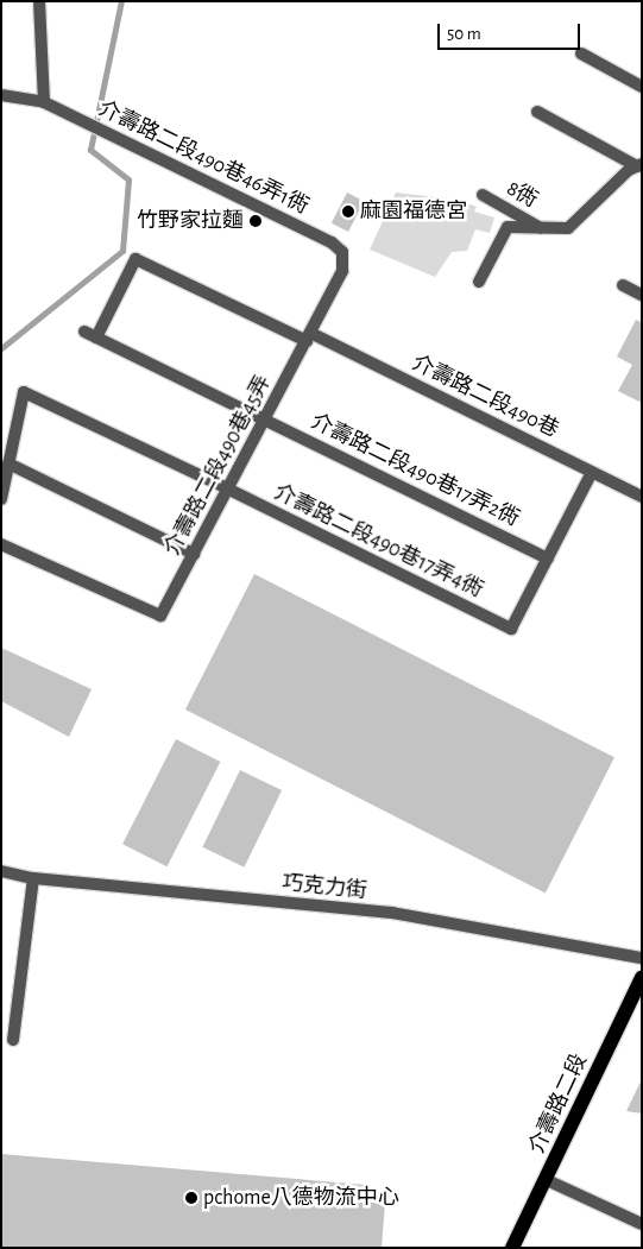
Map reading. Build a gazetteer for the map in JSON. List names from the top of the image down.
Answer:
{
  "streets": {
    "main road": ["介壽路二段"],
    "street": [
      "介壽路二段490巷46弄1衖",
      "8衖",
      "介壽路二段490巷",
      "介壽路二段490巷45弄",
      "介壽路二段490巷17弄2衖",
      "介壽路二段490巷17弄4衖",
      "巧克力街"
    ]
  },
  "crossings": [
    ["介壽路二段490巷46弄1衖", "介壽路二段490巷45弄"],
    ["介壽路二段490巷", "介壽路二段490巷45弄"],
    ["介壽路二段490巷", "介壽路二段490巷17弄2衖"],
    ["介壽路二段490巷45弄", "介壽路二段490巷17弄2衖"],
    ["介壽路二段490巷45弄", "介壽路二段490巷17弄4衖"],
    ["介壽路二段490巷17弄2衖", "介壽路二段490巷17弄4衖"]
  ],
  "places": ["麻園福德宮", "竹野家拉麵", "pchome八德物流中心"],
  "scale_bar": "50 m"
}
